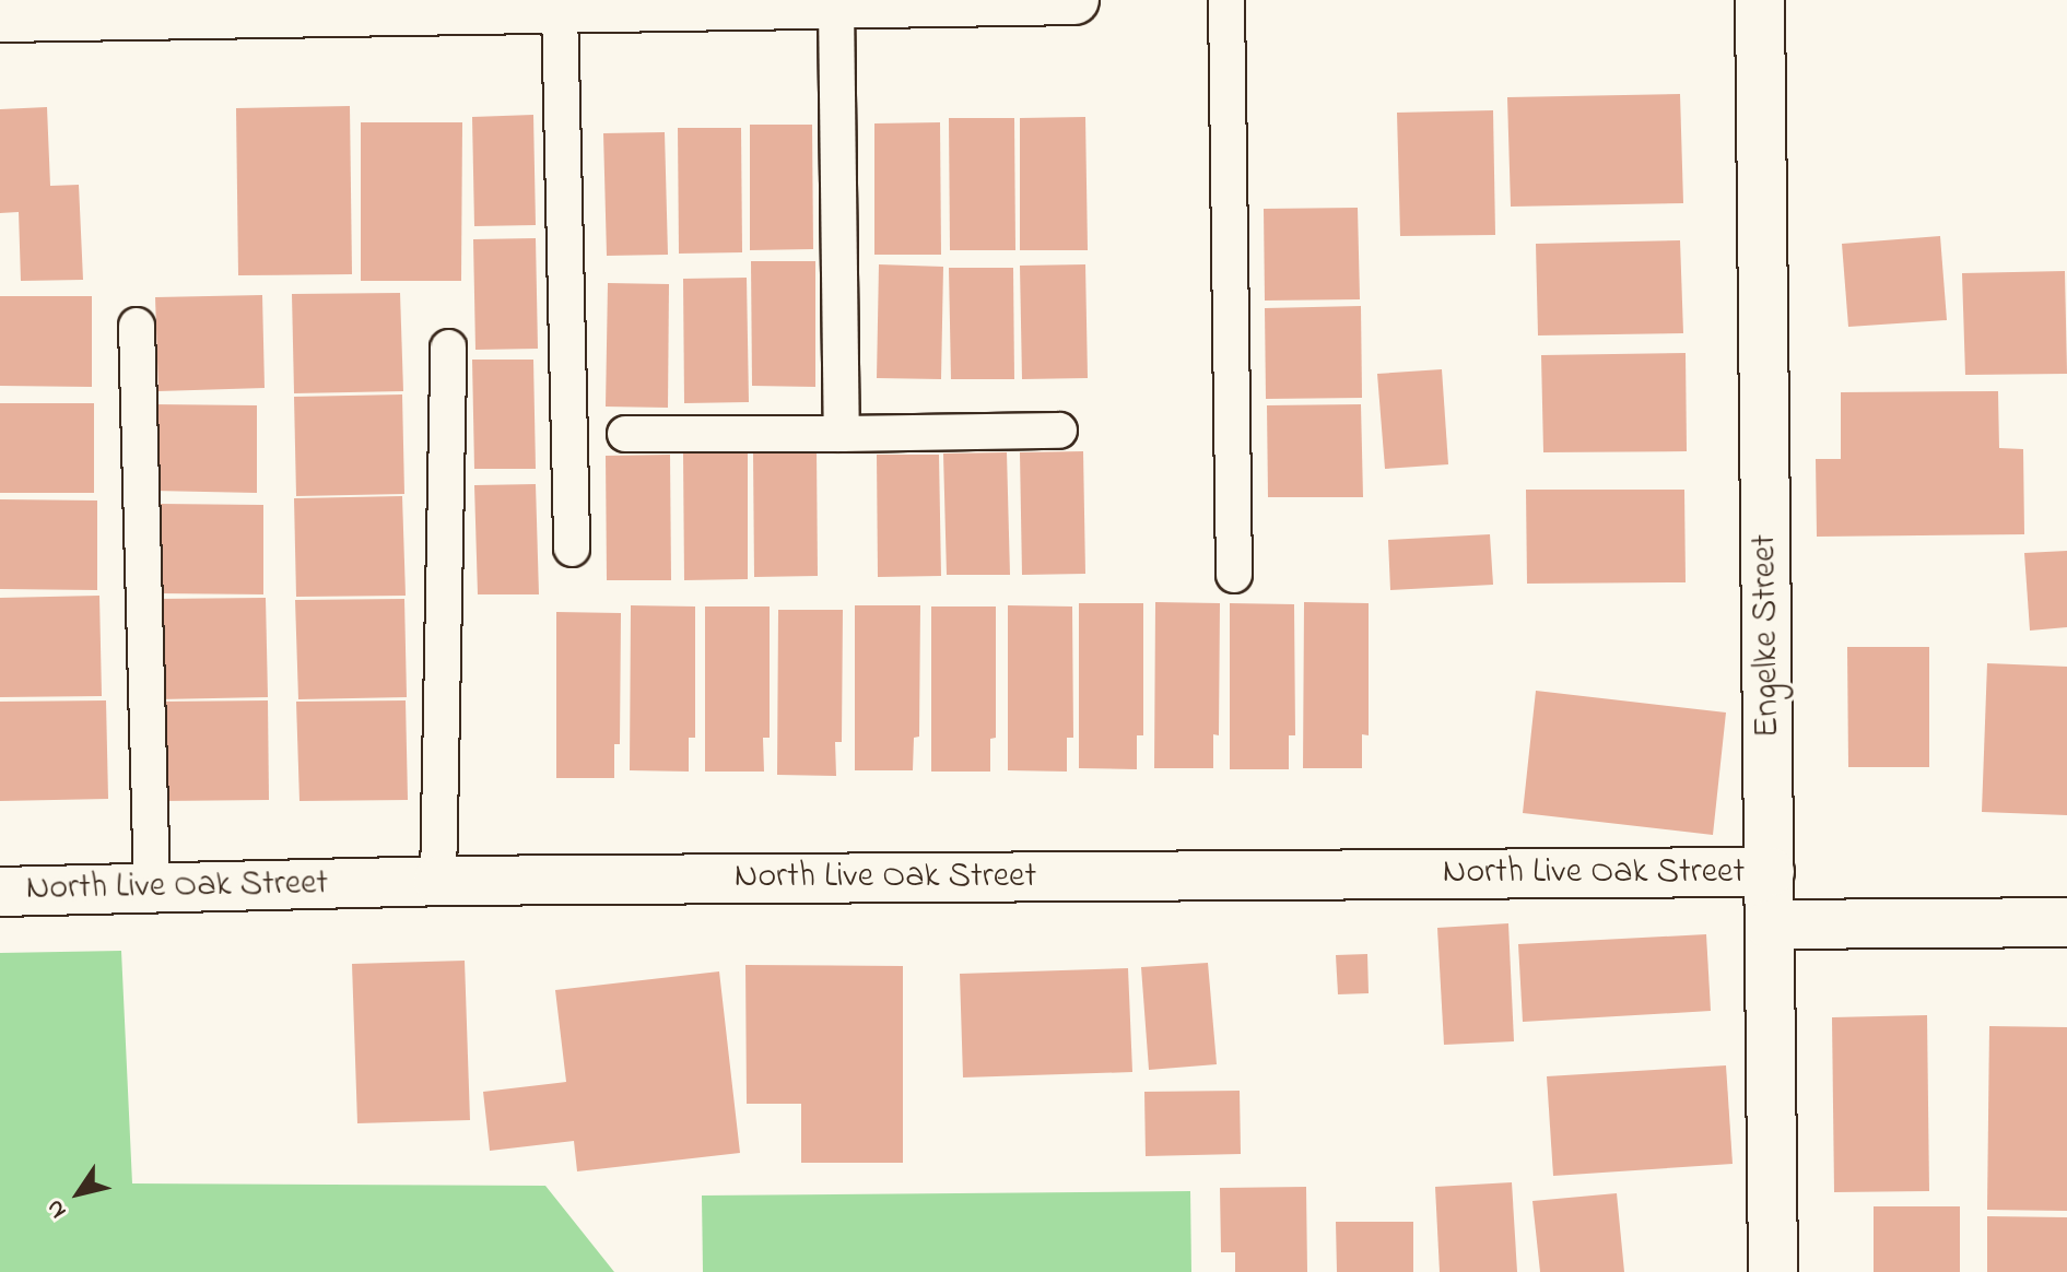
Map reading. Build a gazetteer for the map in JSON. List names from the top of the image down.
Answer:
{
  "streets": {
    "street": ["Engelke Street", "North Live Oak Street"]
  },
  "crossings": [
    ["Engelke Street", "North Live Oak Street"]
  ],
  "north": "bottom left"
}
